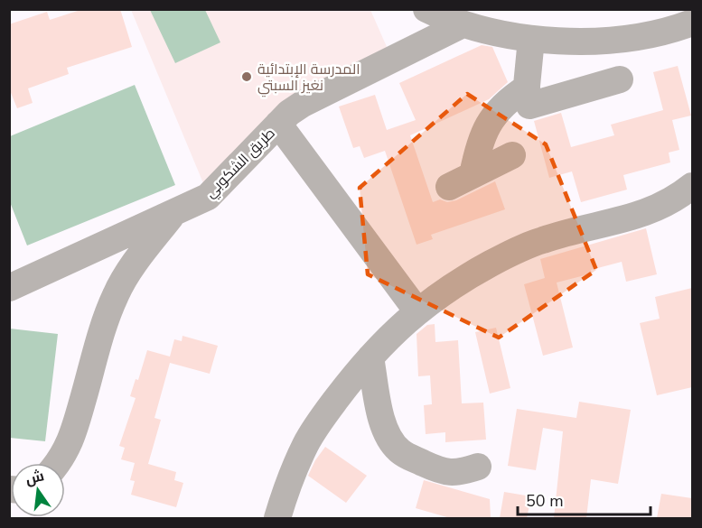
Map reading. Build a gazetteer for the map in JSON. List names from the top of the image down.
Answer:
{
  "streets": {
    "street": ["طريق الشكوبي"]
  },
  "places": ["المدرسة الإبتدائية نغيز السبتي"],
  "scale_bar": "50 m",
  "north": "top"
}
